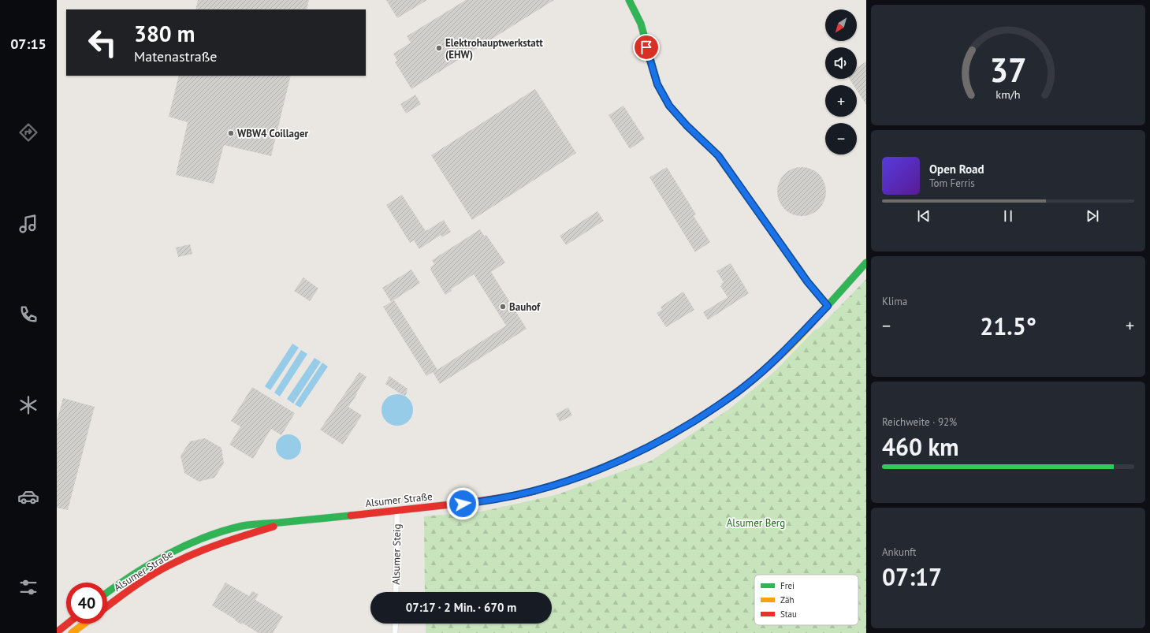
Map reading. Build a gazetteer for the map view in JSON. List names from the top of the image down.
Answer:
{
  "streets": {
    "street": ["Alsumer Straße", "Alsumer Steig"]
  },
  "crossings": [
    ["Alsumer Straße", "Alsumer Steig"]
  ],
  "parks": ["Alsumer Berg"],
  "places": ["Elektrohauptwerkstatt (EHW)", "WBW4 Coillager", "Bauhof"],
  "legend": ["Frei", "Zäh", "Stau"],
  "north": "bottom left",
  "page": {
    "tabs": "07:15",
    "map_buttons": ["+", "−"],
    "turn": ["380 m", "Matenastraße"],
    "song": ["Open Road", "Tom Ferris"],
    "tile": [
      "Klima",
      ["Reichweite · 92%", "460 km"],
      ["Ankunft", "07:17"]
    ],
    "heat": ["−", "21.5°", "+"],
    "limit": "40",
    "trip": "07:17 · 2 Min. · 670 m",
    "gauge": ["37", "km/h"]
  }
}
